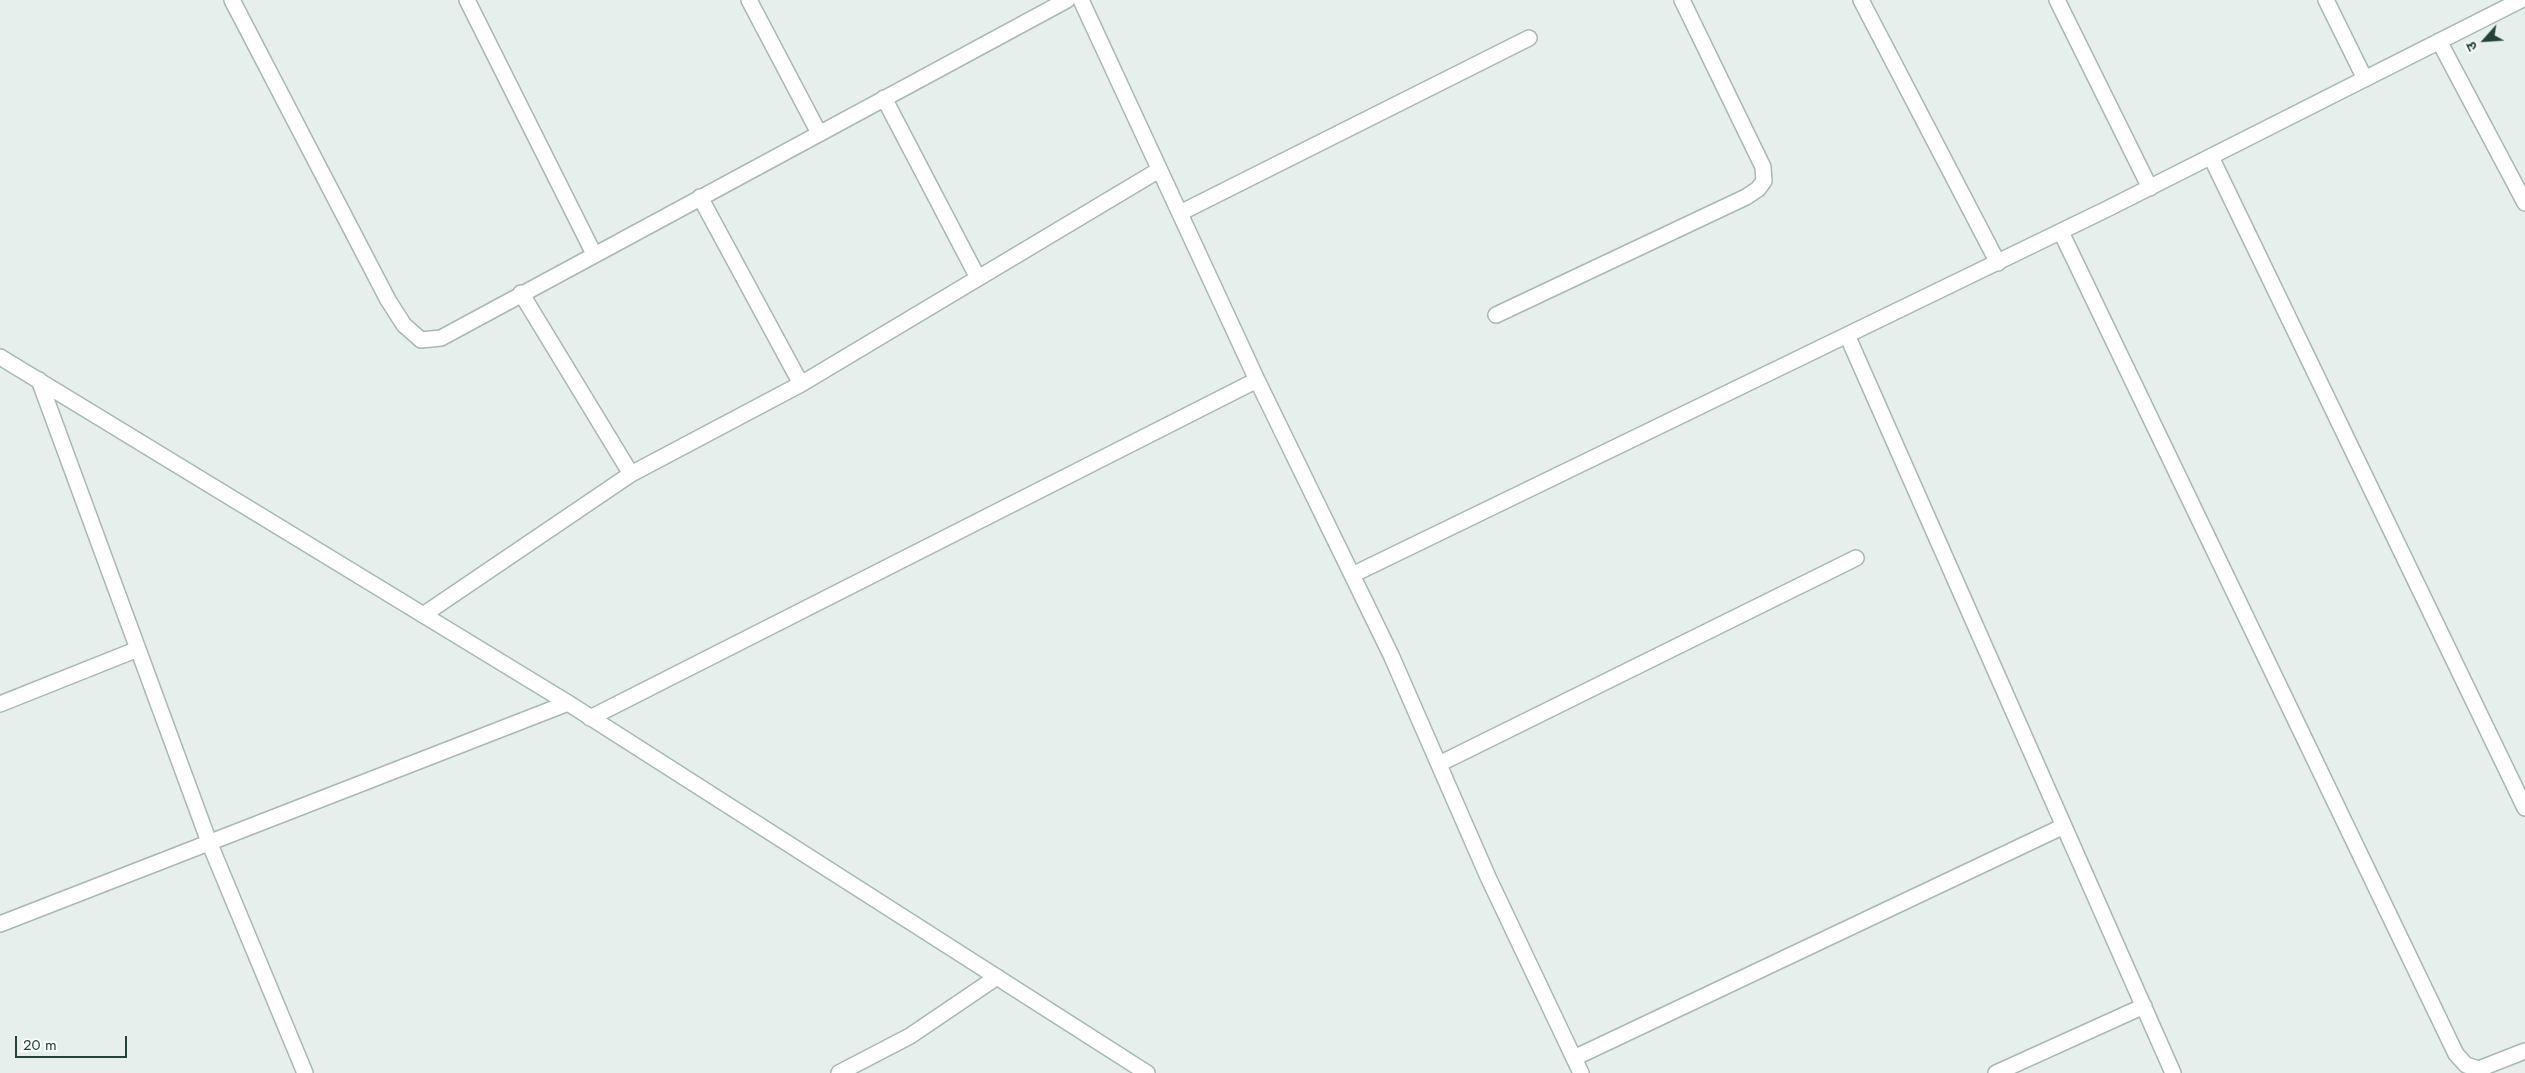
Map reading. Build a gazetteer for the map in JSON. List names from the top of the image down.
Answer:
{
  "scale_bar": "20 m",
  "north": "bottom left"
}
